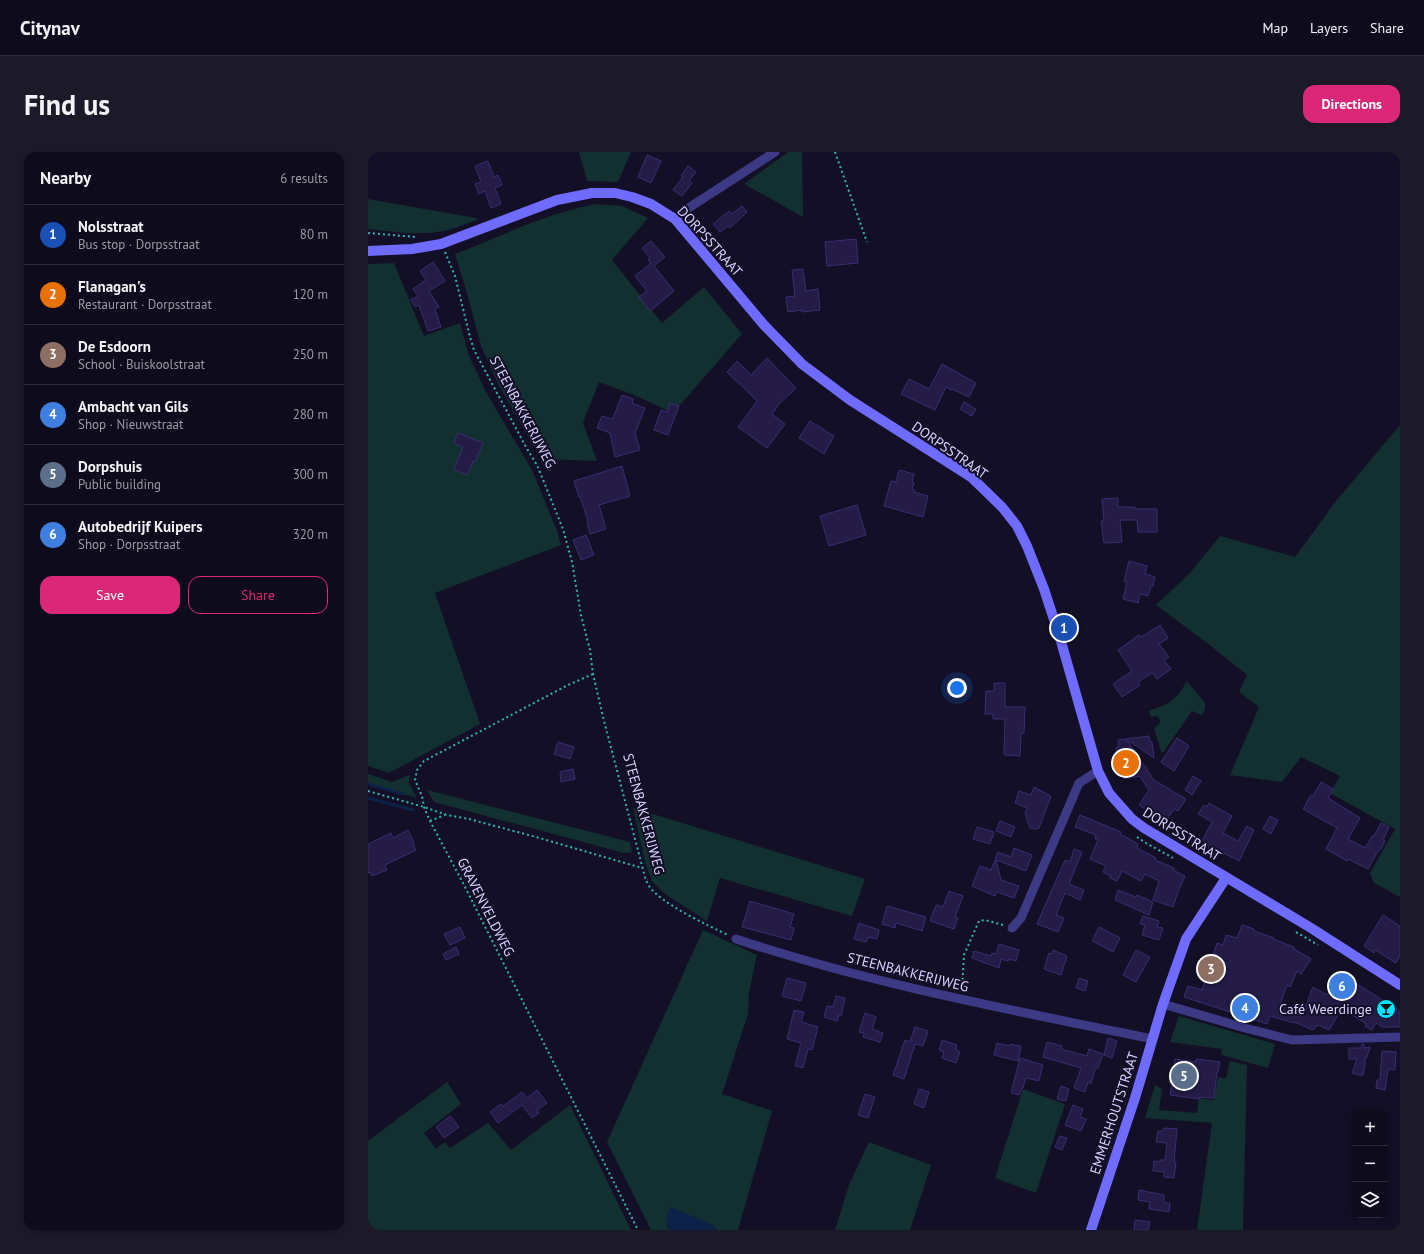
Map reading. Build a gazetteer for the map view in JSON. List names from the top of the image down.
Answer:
{
  "streets": {
    "main road": ["DORPSSTRAAT", "EMMERHOUTSTRAAT"],
    "street": ["STEENBAKKERIJWEG"],
    "path": ["GRAVENVELDWEG"]
  },
  "crossings": [
    ["DORPSSTRAAT", "STEENBAKKERIJWEG"],
    ["DORPSSTRAAT", "EMMERHOUTSTRAAT"],
    ["STEENBAKKERIJWEG", "GRAVENVELDWEG"],
    ["STEENBAKKERIJWEG", "EMMERHOUTSTRAAT"]
  ],
  "places": {
    "bar": ["Café Weerdinge"]
  },
  "page": {
    "header": "Citynav",
    "nav": ["Map", "Layers", "Share"],
    "buttons": [
      "Directions",
      ["Save", "Share"]
    ],
    "title": "Find us",
    "heading": ["Nearby", "6 results"],
    "list": [
      {
        "mark": "1",
        "name": "Nolsstraat",
        "note": "Bus stop · Dorpsstraat",
        "value": "80 m"
      },
      {
        "mark": "2",
        "name": "Flanagan's",
        "note": "Restaurant · Dorpsstraat",
        "value": "120 m"
      },
      {
        "mark": "3",
        "name": "De Esdoorn",
        "note": "School · Buiskoolstraat",
        "value": "250 m"
      },
      {
        "mark": "4",
        "name": "Ambacht van Gils",
        "note": "Shop · Nieuwstraat",
        "value": "280 m"
      },
      {
        "mark": "5",
        "name": "Dorpshuis",
        "note": "Public building",
        "value": "300 m"
      },
      {
        "mark": "6",
        "name": "Autobedrijf Kuipers",
        "note": "Shop · Dorpsstraat",
        "value": "320 m"
      }
    ],
    "pins": [
      "1",
      "2",
      "3",
      "6",
      "4",
      "5"
    ],
    "map_buttons": ["+", "−"]
  }
}
